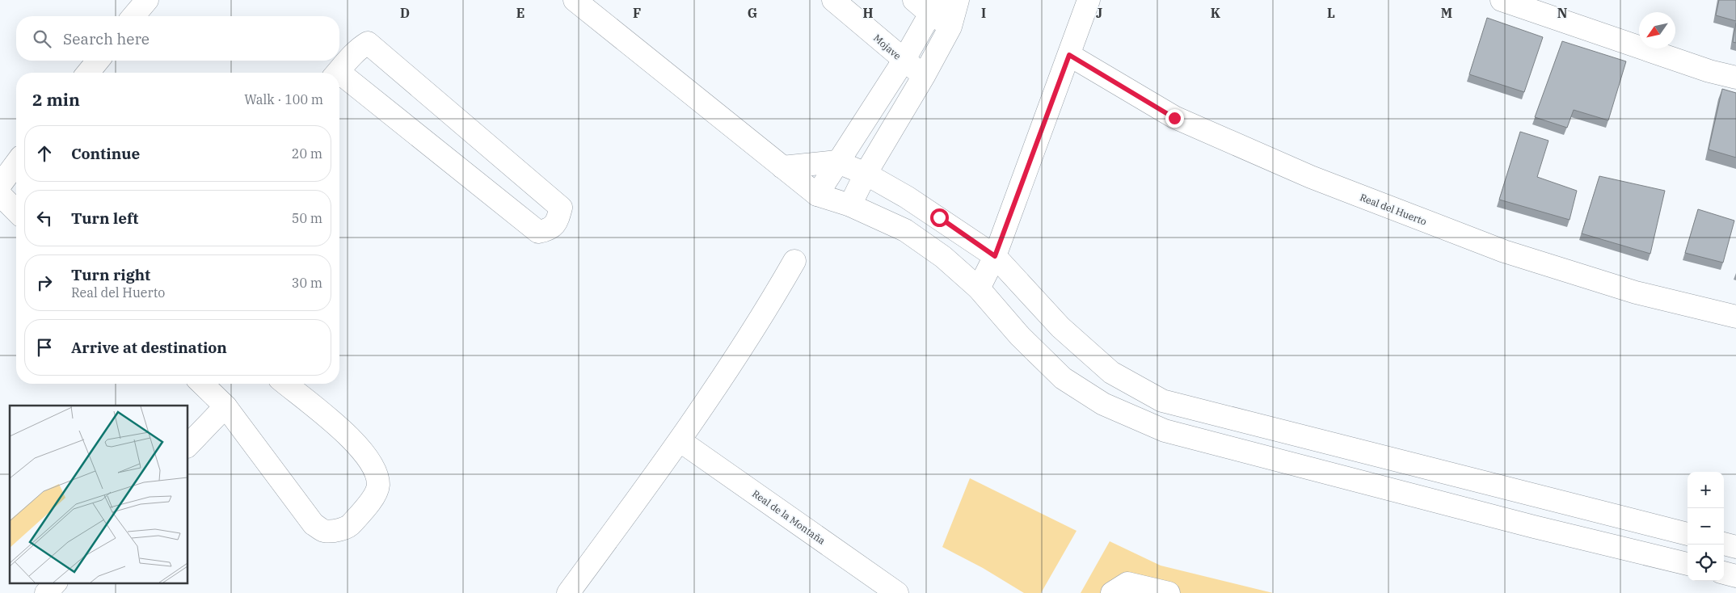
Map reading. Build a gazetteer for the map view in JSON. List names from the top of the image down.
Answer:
{
  "streets": {
    "street": ["Mojave", "Real del Huerto", "Real de la Montaña"]
  },
  "north": "bottom left",
  "page": {
    "search": "Search here",
    "heading": ["2 min", "Walk · 100 m"],
    "list": [
      ["Continue", "20 m"],
      ["Turn left", "50 m"],
      ["Turn right", "Real del Huerto", "30 m"],
      "Arrive at destination"
    ],
    "map_buttons": ["+", "−"]
  },
  "grid": {
    "columns": [
      "D",
      "E",
      "F",
      "G",
      "H",
      "I",
      "J",
      "K",
      "L",
      "M",
      "N"
    ]
  }
}
